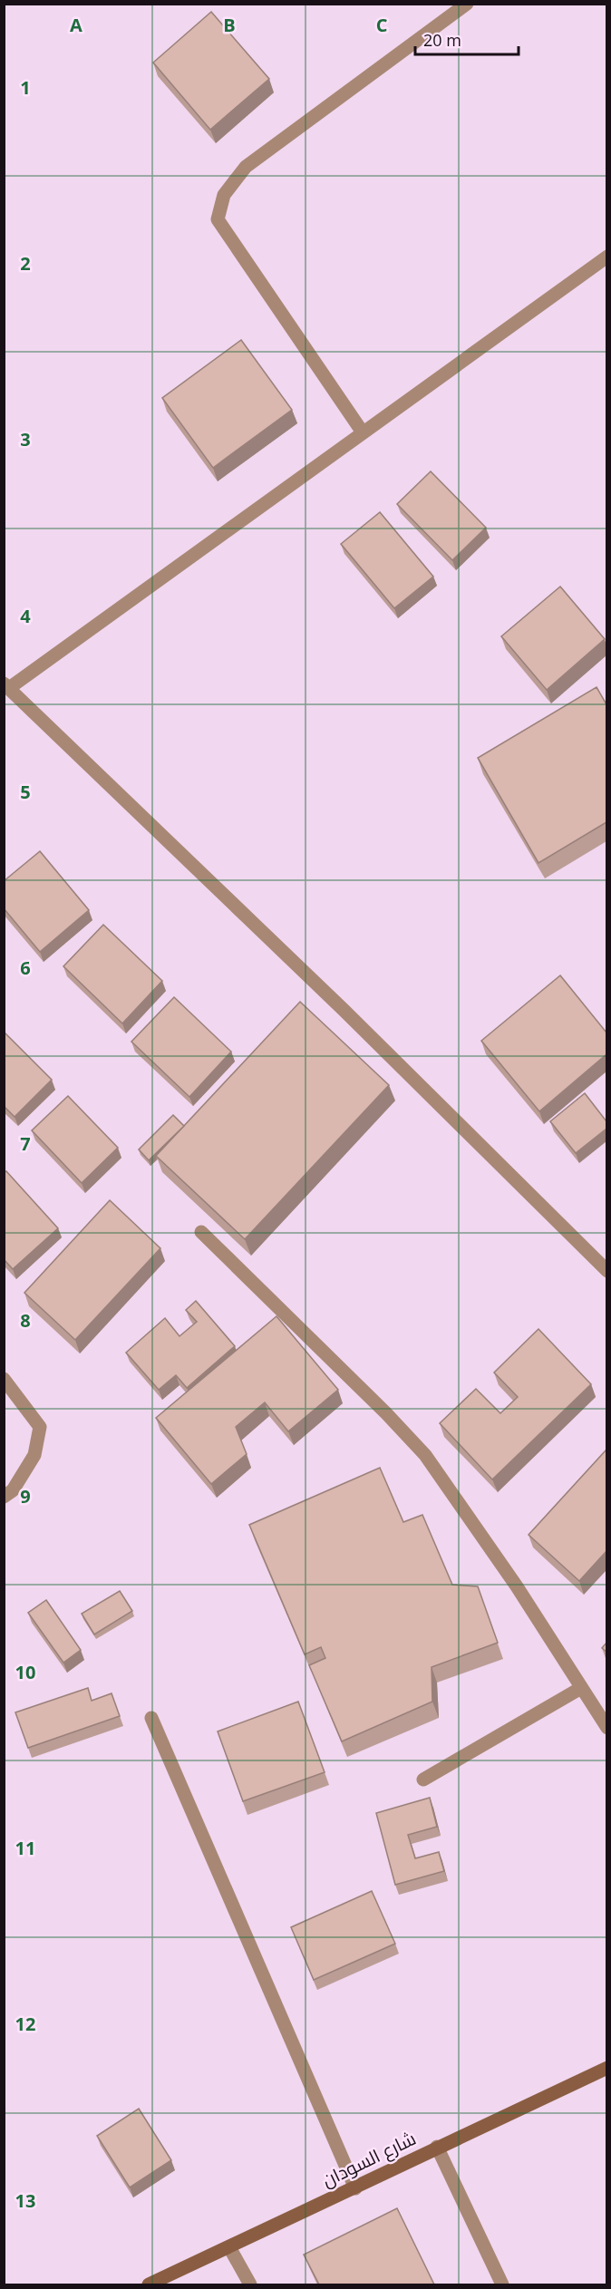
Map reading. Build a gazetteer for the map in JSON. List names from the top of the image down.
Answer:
{
  "streets": {
    "main road": ["شارع السودان"]
  },
  "scale_bar": "20 m",
  "grid": {
    "columns": ["A", "B", "C"],
    "rows": [
      "1",
      "2",
      "3",
      "4",
      "5",
      "6",
      "7",
      "8",
      "9",
      "10",
      "11",
      "12",
      "13"
    ]
  }
}
